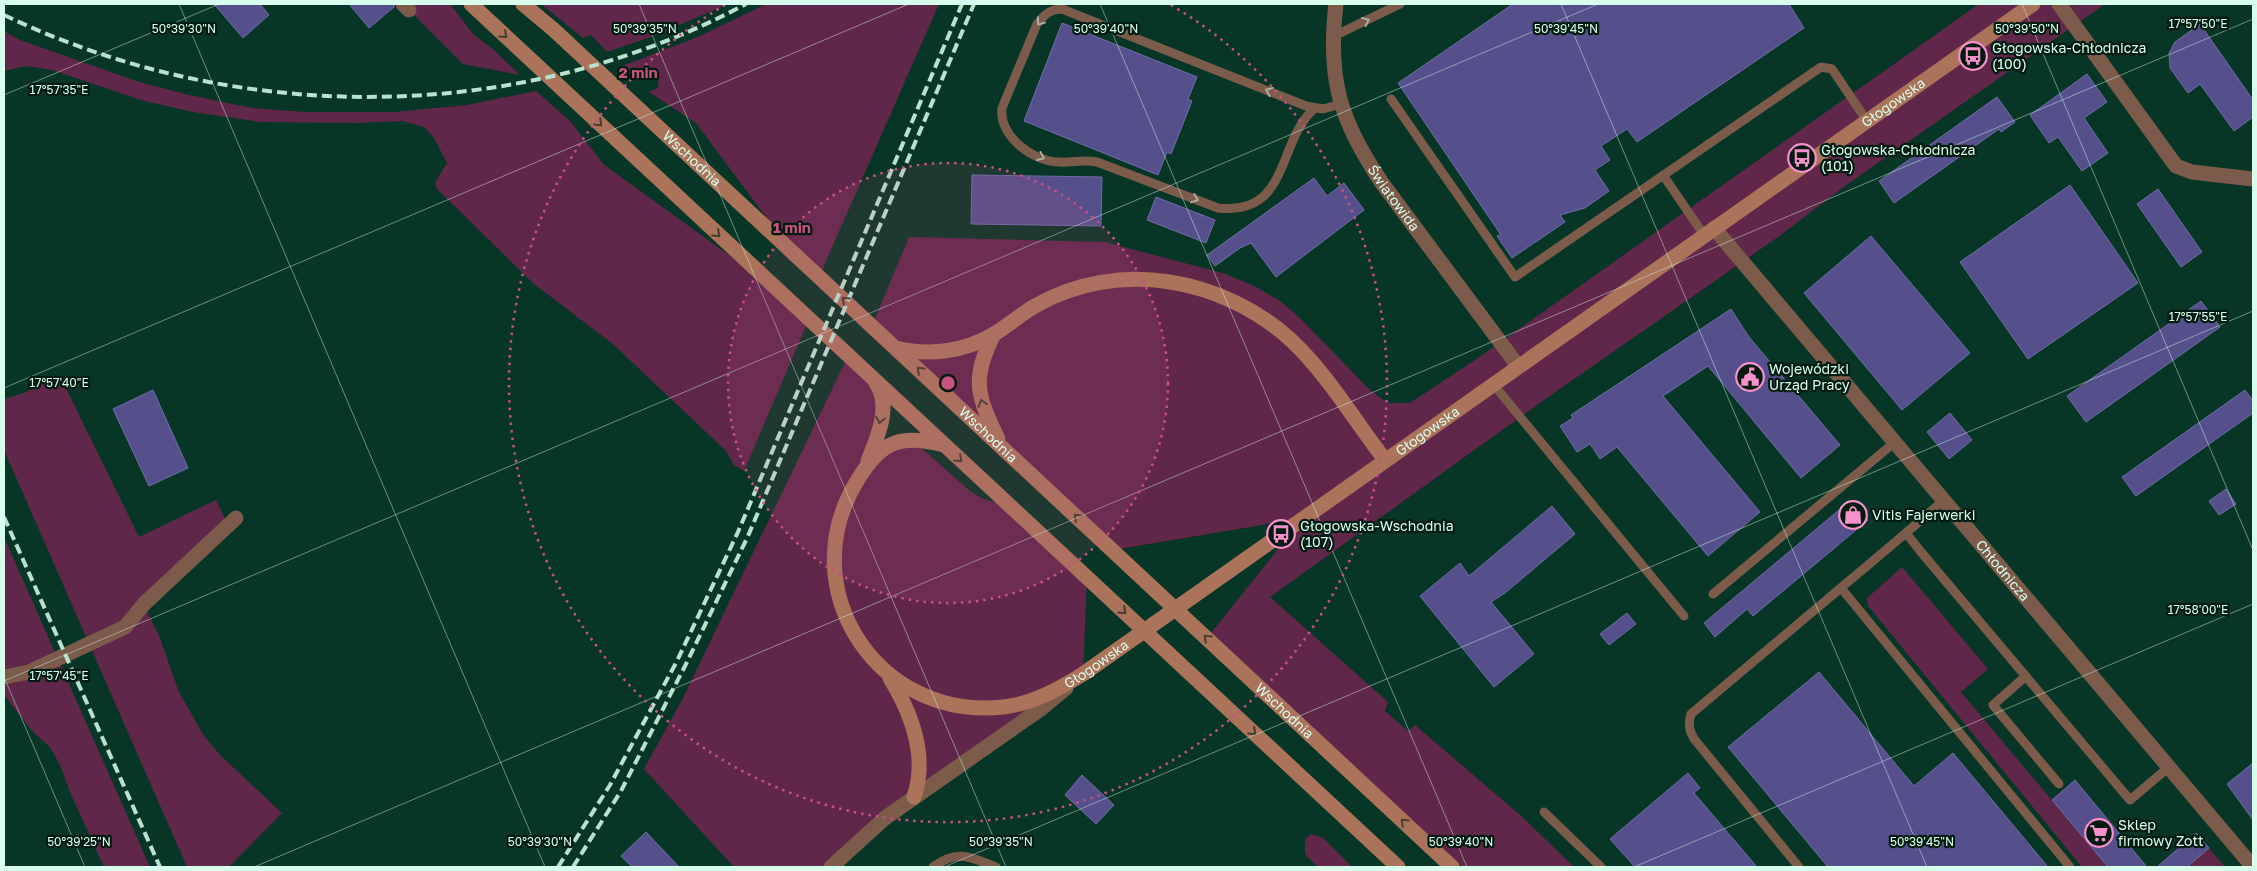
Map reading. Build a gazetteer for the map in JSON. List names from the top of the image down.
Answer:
{
  "streets": {
    "street": [
      "Głogowska",
      "Wschodnia",
      "Światowida",
      "Chłodnicza"
    ]
  },
  "crossings": [
    ["Głogowska", "Światowida"],
    ["Głogowska", "Chłodnicza"]
  ],
  "places": {
    "bus stop": ["Głogowska-Chłodnicza (100)", "Głogowska-Chłodnicza (101)", "Głogowska-Wschodnia (107)"],
    "public building": ["Wojewódzki Urząd Pracy"],
    "shop": ["Vitis Fajerwerki"],
    "supermarket": ["Sklep firmowy Zott"]
  },
  "coordinates": [
    "17°57'50\"E",
    "50°39'30\"N",
    "50°39'35\"N",
    "50°39'40\"N",
    "50°39'45\"N",
    "50°39'50\"N",
    "17°57'35\"E",
    "17°57'55\"E",
    "17°57'40\"E",
    "17°58'00\"E",
    "17°57'45\"E",
    "50°39'25\"N"
  ],
  "rings": ["2 min", "1 min"]
}
